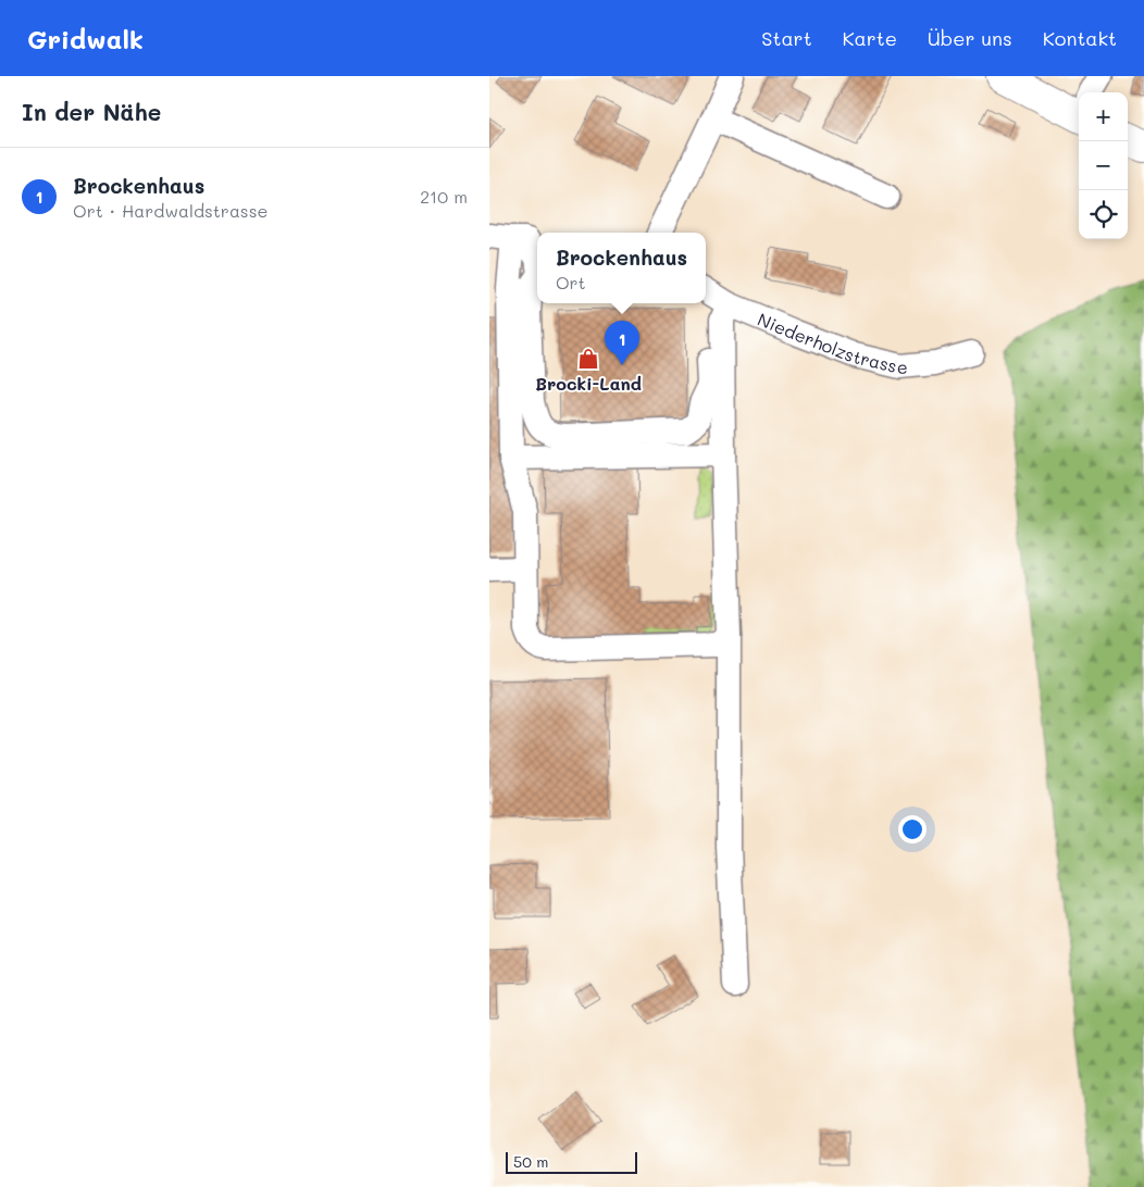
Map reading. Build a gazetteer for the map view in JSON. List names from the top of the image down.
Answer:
{
  "streets": {
    "street": ["Niederholzstrasse"]
  },
  "places": {
    "shop": ["Brocki-Land"]
  },
  "scale_bar": "50 m",
  "page": {
    "header": "Gridwalk",
    "nav": [
      "Start",
      "Karte",
      "Über uns",
      "Kontakt"
    ],
    "heading": "In der Nähe",
    "map_buttons": ["+", "−"],
    "list": [
      {
        "mark": "1",
        "name": "Brockenhaus",
        "note": "Ort · Hardwaldstrasse",
        "value": "210 m"
      }
    ],
    "popup": ["Brockenhaus", "Ort"],
    "pins": "1",
    "scale": "50 m"
  }
}
